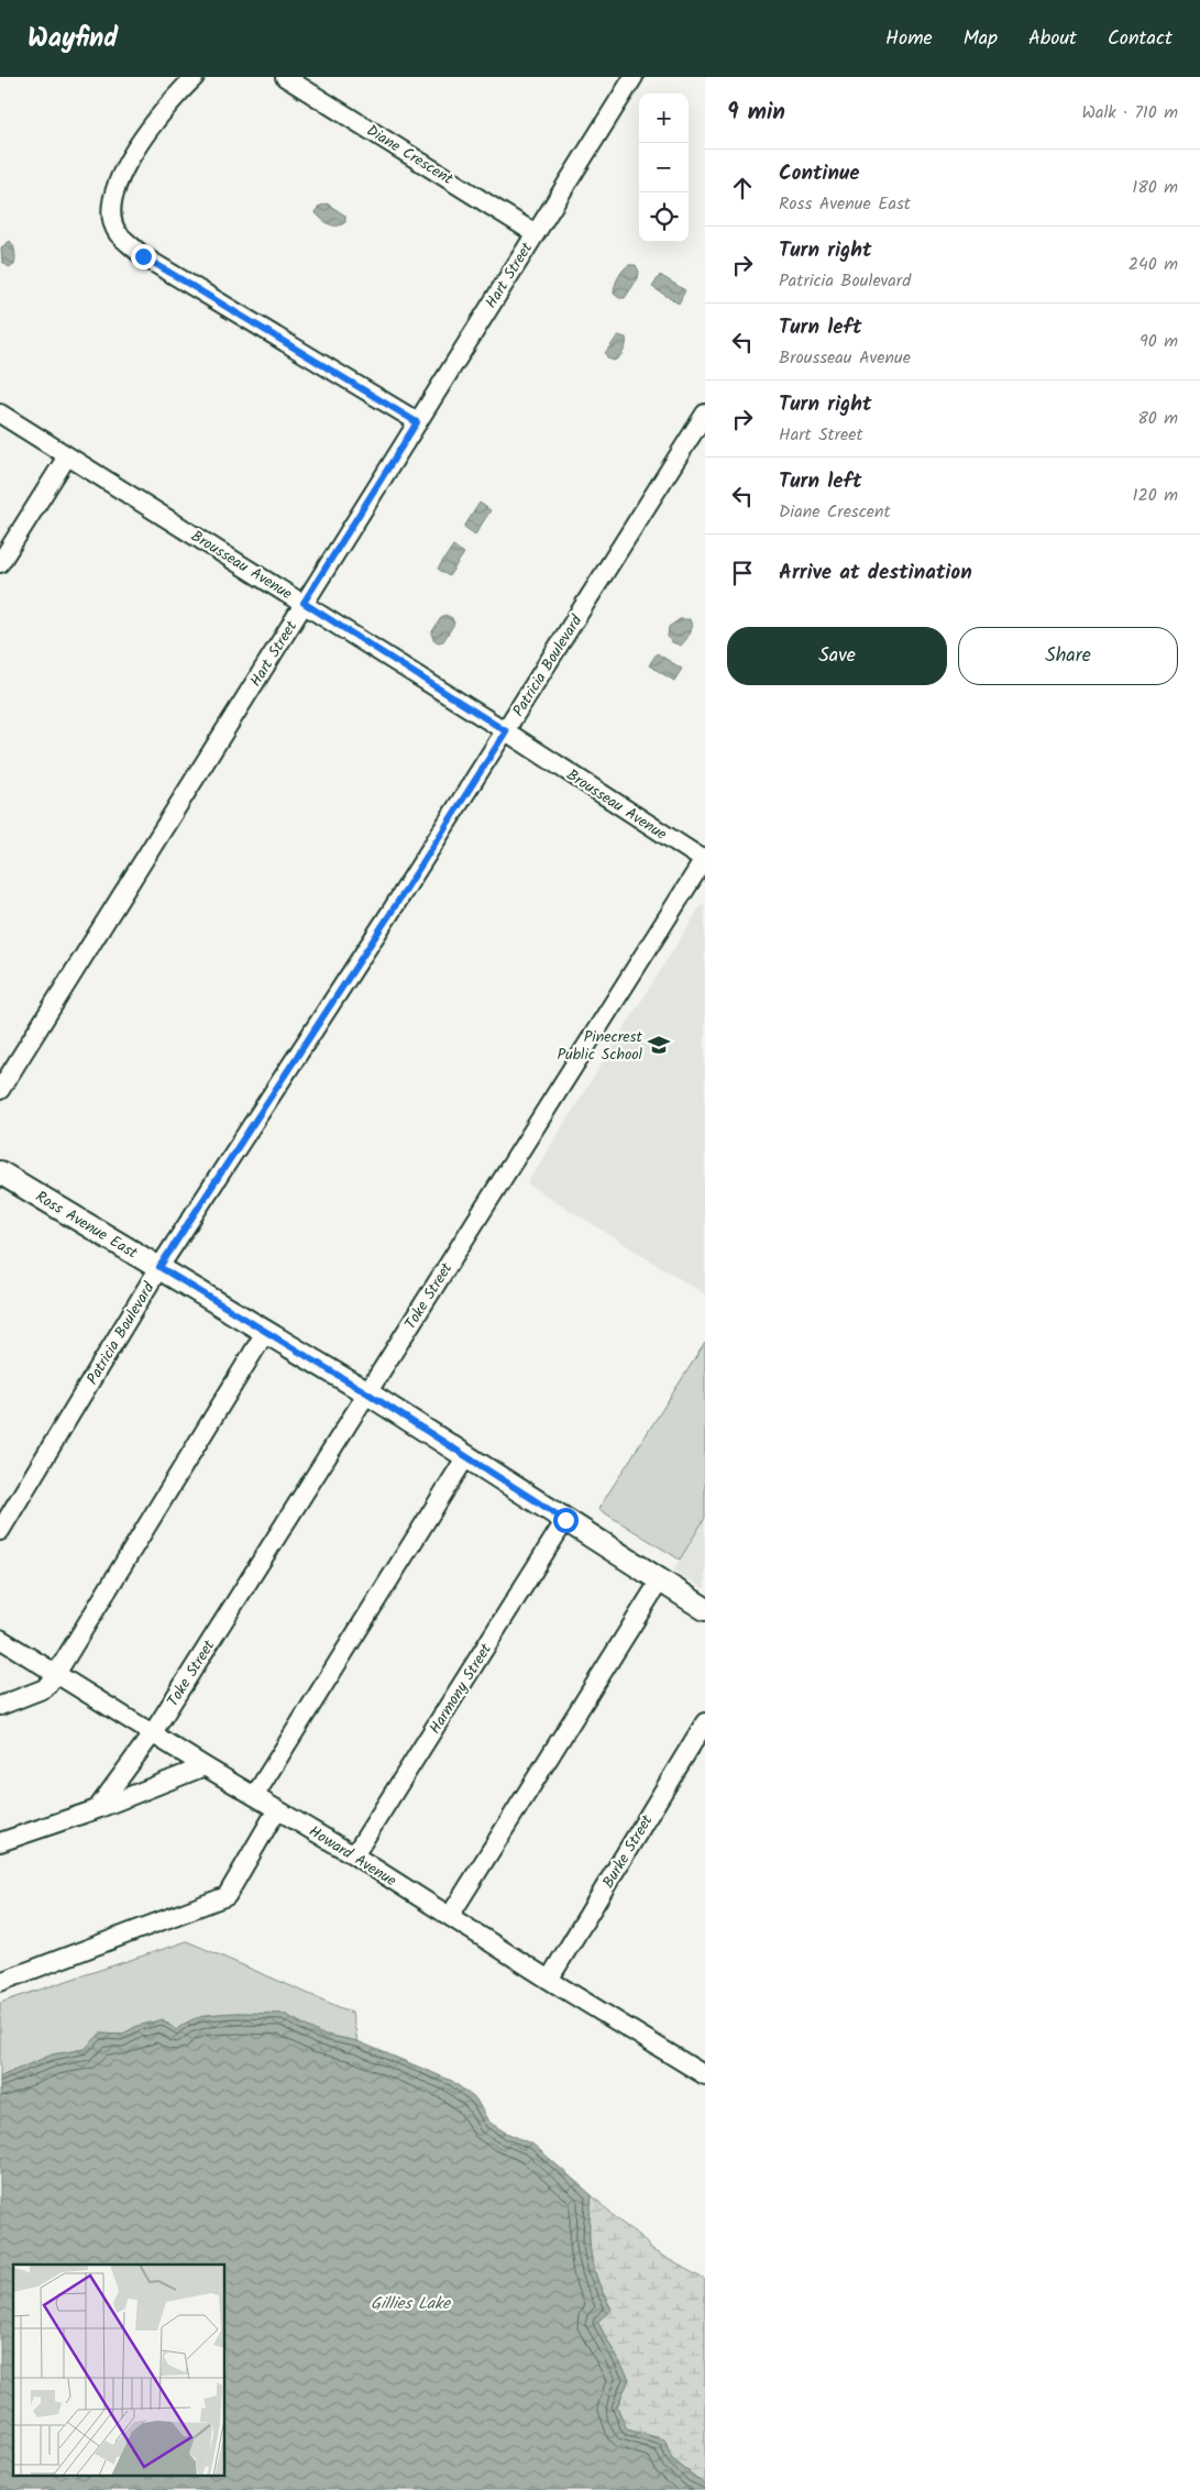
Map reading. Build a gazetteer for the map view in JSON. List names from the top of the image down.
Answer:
{
  "streets": {
    "main road": ["Ross Avenue East"],
    "street": [
      "Diane Crescent",
      "Hart Street",
      "Brousseau Avenue",
      "Patricia Boulevard",
      "Toke Street",
      "Harmony Street",
      "Burke Street",
      "Howard Avenue"
    ]
  },
  "crossings": [
    ["Diane Crescent", "Hart Street"],
    ["Hart Street", "Brousseau Avenue"],
    ["Brousseau Avenue", "Patricia Boulevard"],
    ["Brousseau Avenue", "Toke Street"],
    ["Patricia Boulevard", "Ross Avenue East"],
    ["Ross Avenue East", "Toke Street"],
    ["Ross Avenue East", "Harmony Street"],
    ["Toke Street", "Howard Avenue"],
    ["Harmony Street", "Howard Avenue"],
    ["Burke Street", "Howard Avenue"]
  ],
  "water": ["Gillies Lake"],
  "places": {
    "school or university": ["Pinecrest Public School"]
  },
  "page": {
    "header": "Wayfind",
    "nav": [
      "Home",
      "Map",
      "About",
      "Contact"
    ],
    "heading": ["9 min", "Walk · 710 m"],
    "map_buttons": ["+", "−"],
    "list": [
      ["Continue", "Ross Avenue East", "180 m"],
      ["Turn right", "Patricia Boulevard", "240 m"],
      ["Turn left", "Brousseau Avenue", "90 m"],
      ["Turn right", "Hart Street", "80 m"],
      ["Turn left", "Diane Crescent", "120 m"],
      "Arrive at destination"
    ],
    "buttons": ["Save", "Share"]
  }
}
